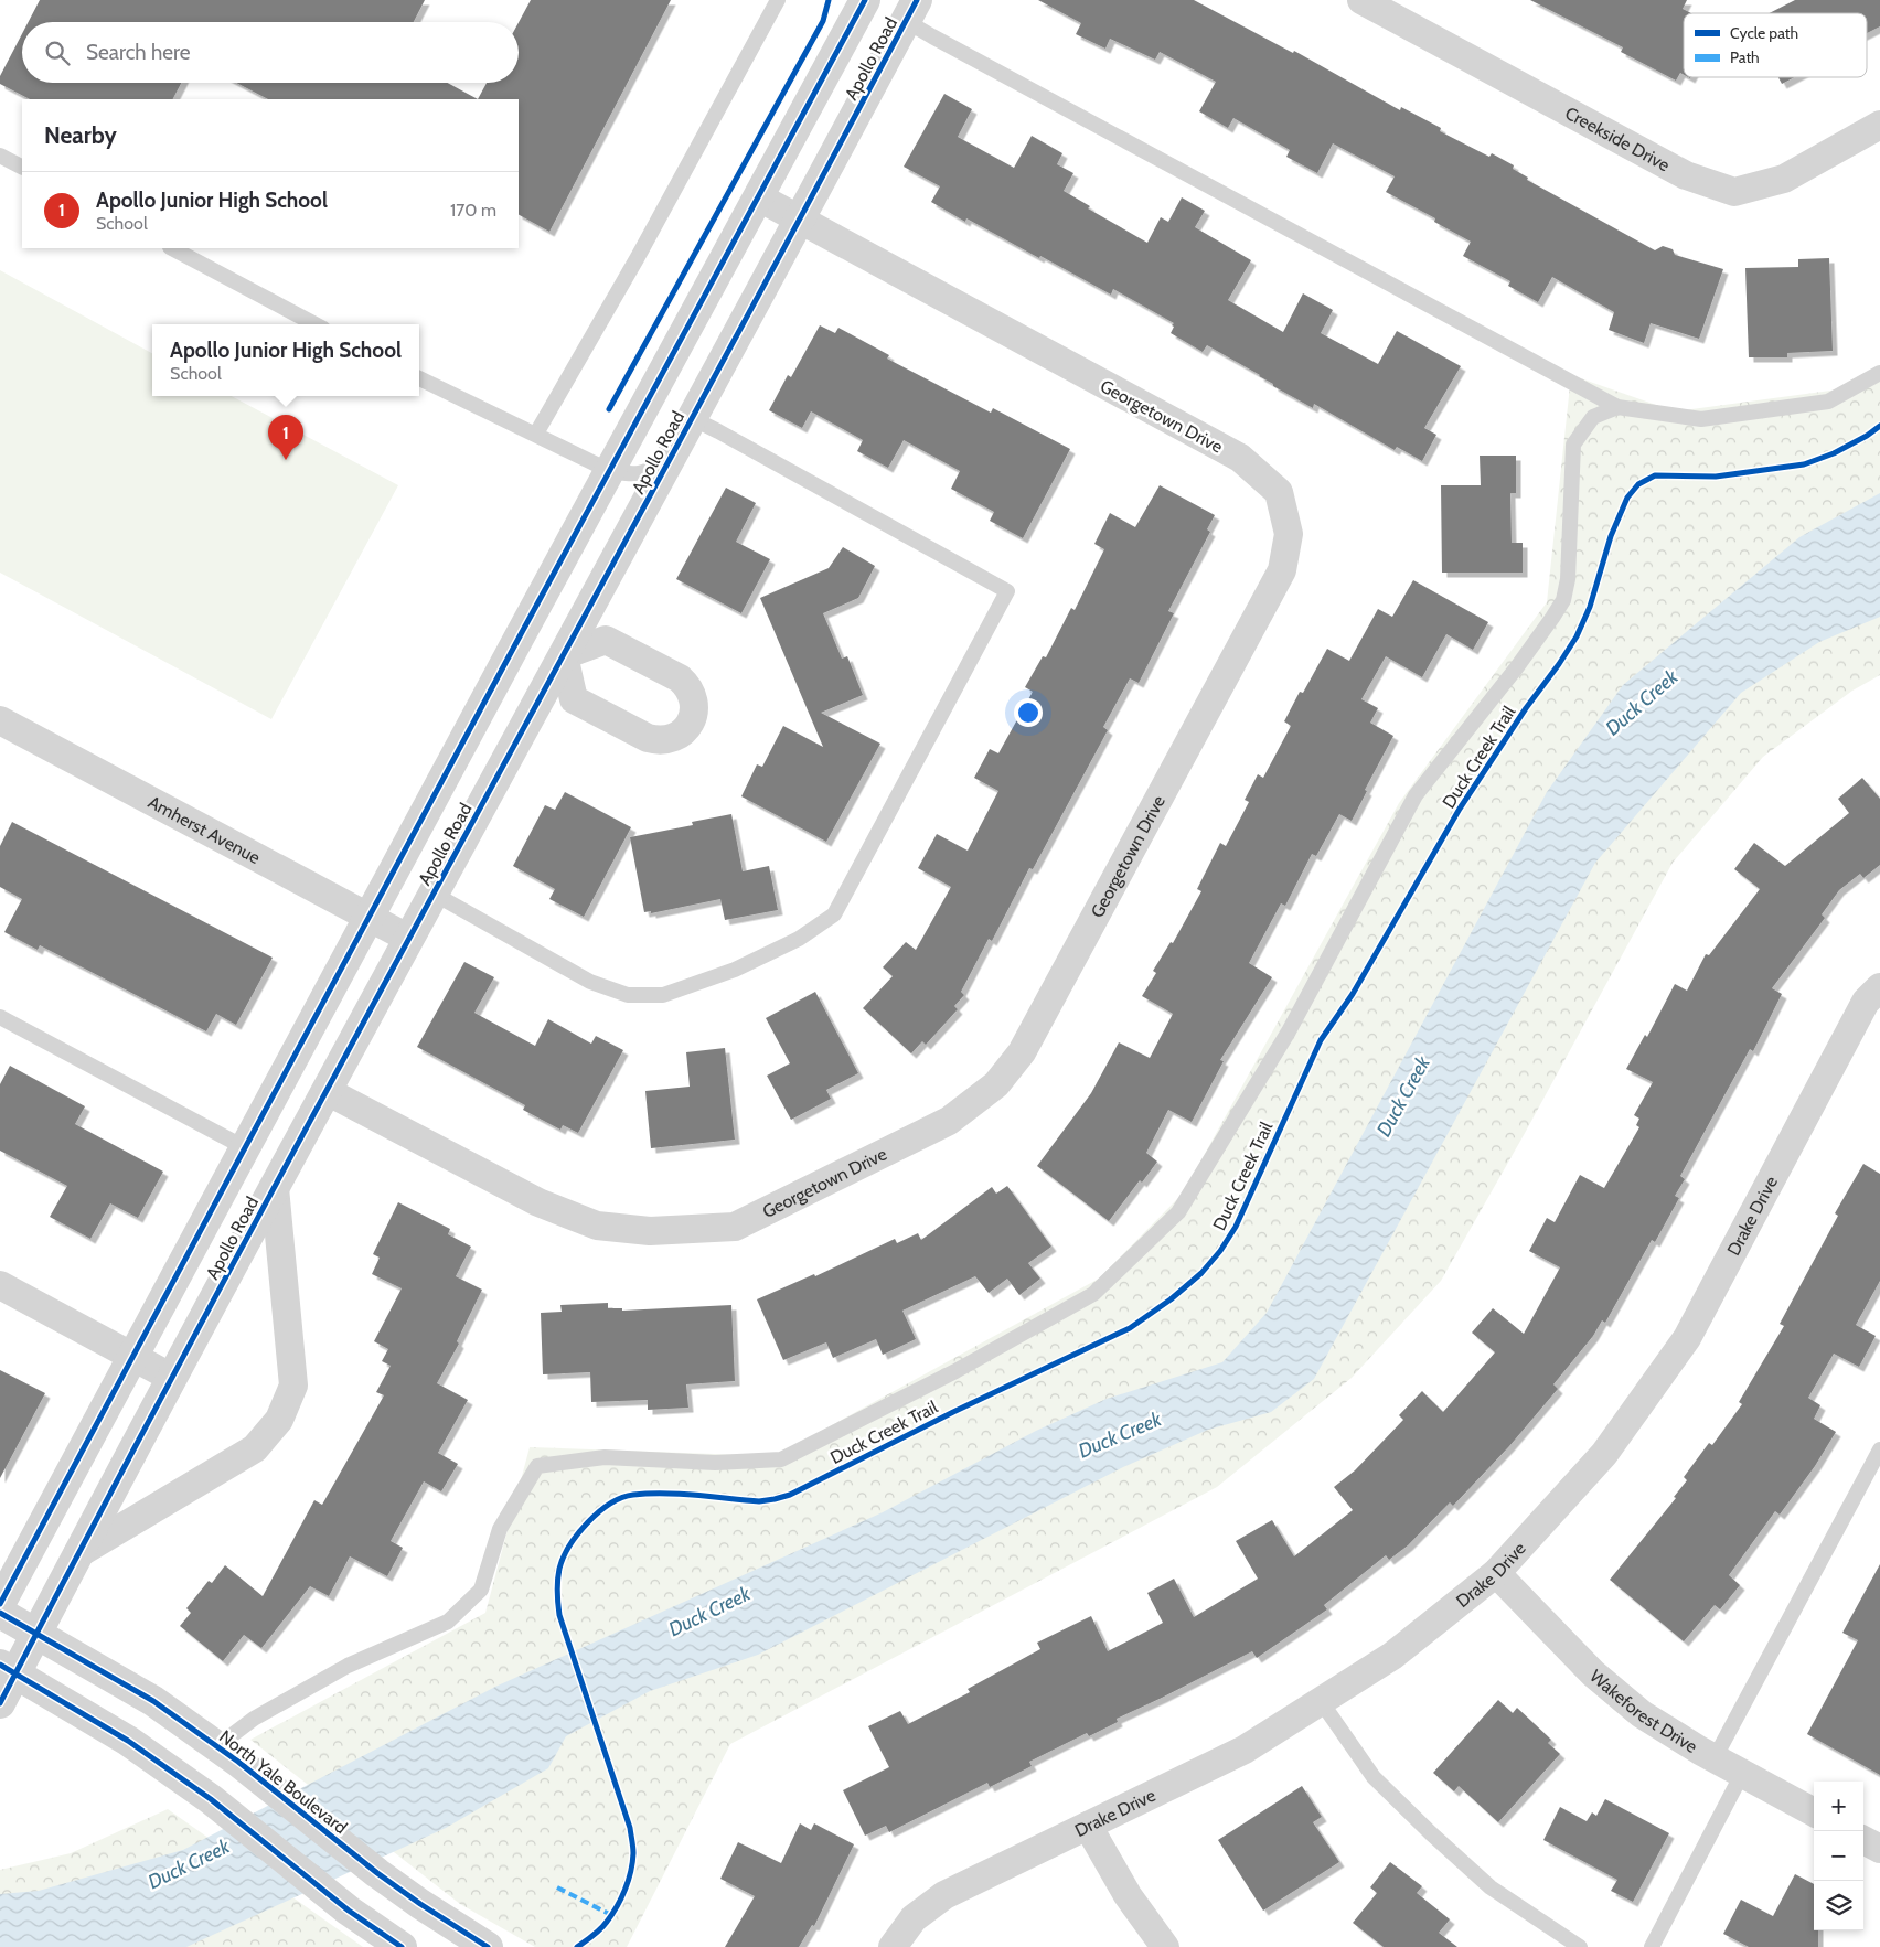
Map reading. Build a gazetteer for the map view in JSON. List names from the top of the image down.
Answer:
{
  "streets": {
    "street": [
      "Apollo Road",
      "Creekside Drive",
      "Georgetown Drive",
      "Amherst Avenue",
      "Drake Drive",
      "Wakeforest Drive",
      "North Yale Boulevard"
    ],
    "cycle path": ["Duck Creek Trail"]
  },
  "crossings": [
    ["Apollo Road", "Georgetown Drive"],
    ["Apollo Road", "Amherst Avenue"],
    ["Apollo Road", "North Yale Boulevard"],
    ["Drake Drive", "Wakeforest Drive"]
  ],
  "water": ["Duck Creek"],
  "legend": ["Cycle path", "Path"],
  "page": {
    "search": "Search here",
    "heading": "Nearby",
    "list": [
      {
        "mark": "1",
        "name": "Apollo Junior High School",
        "note": "School",
        "value": "170 m"
      }
    ],
    "popup": ["Apollo Junior High School", "School"],
    "pins": "1",
    "map_buttons": ["+", "−"]
  }
}
